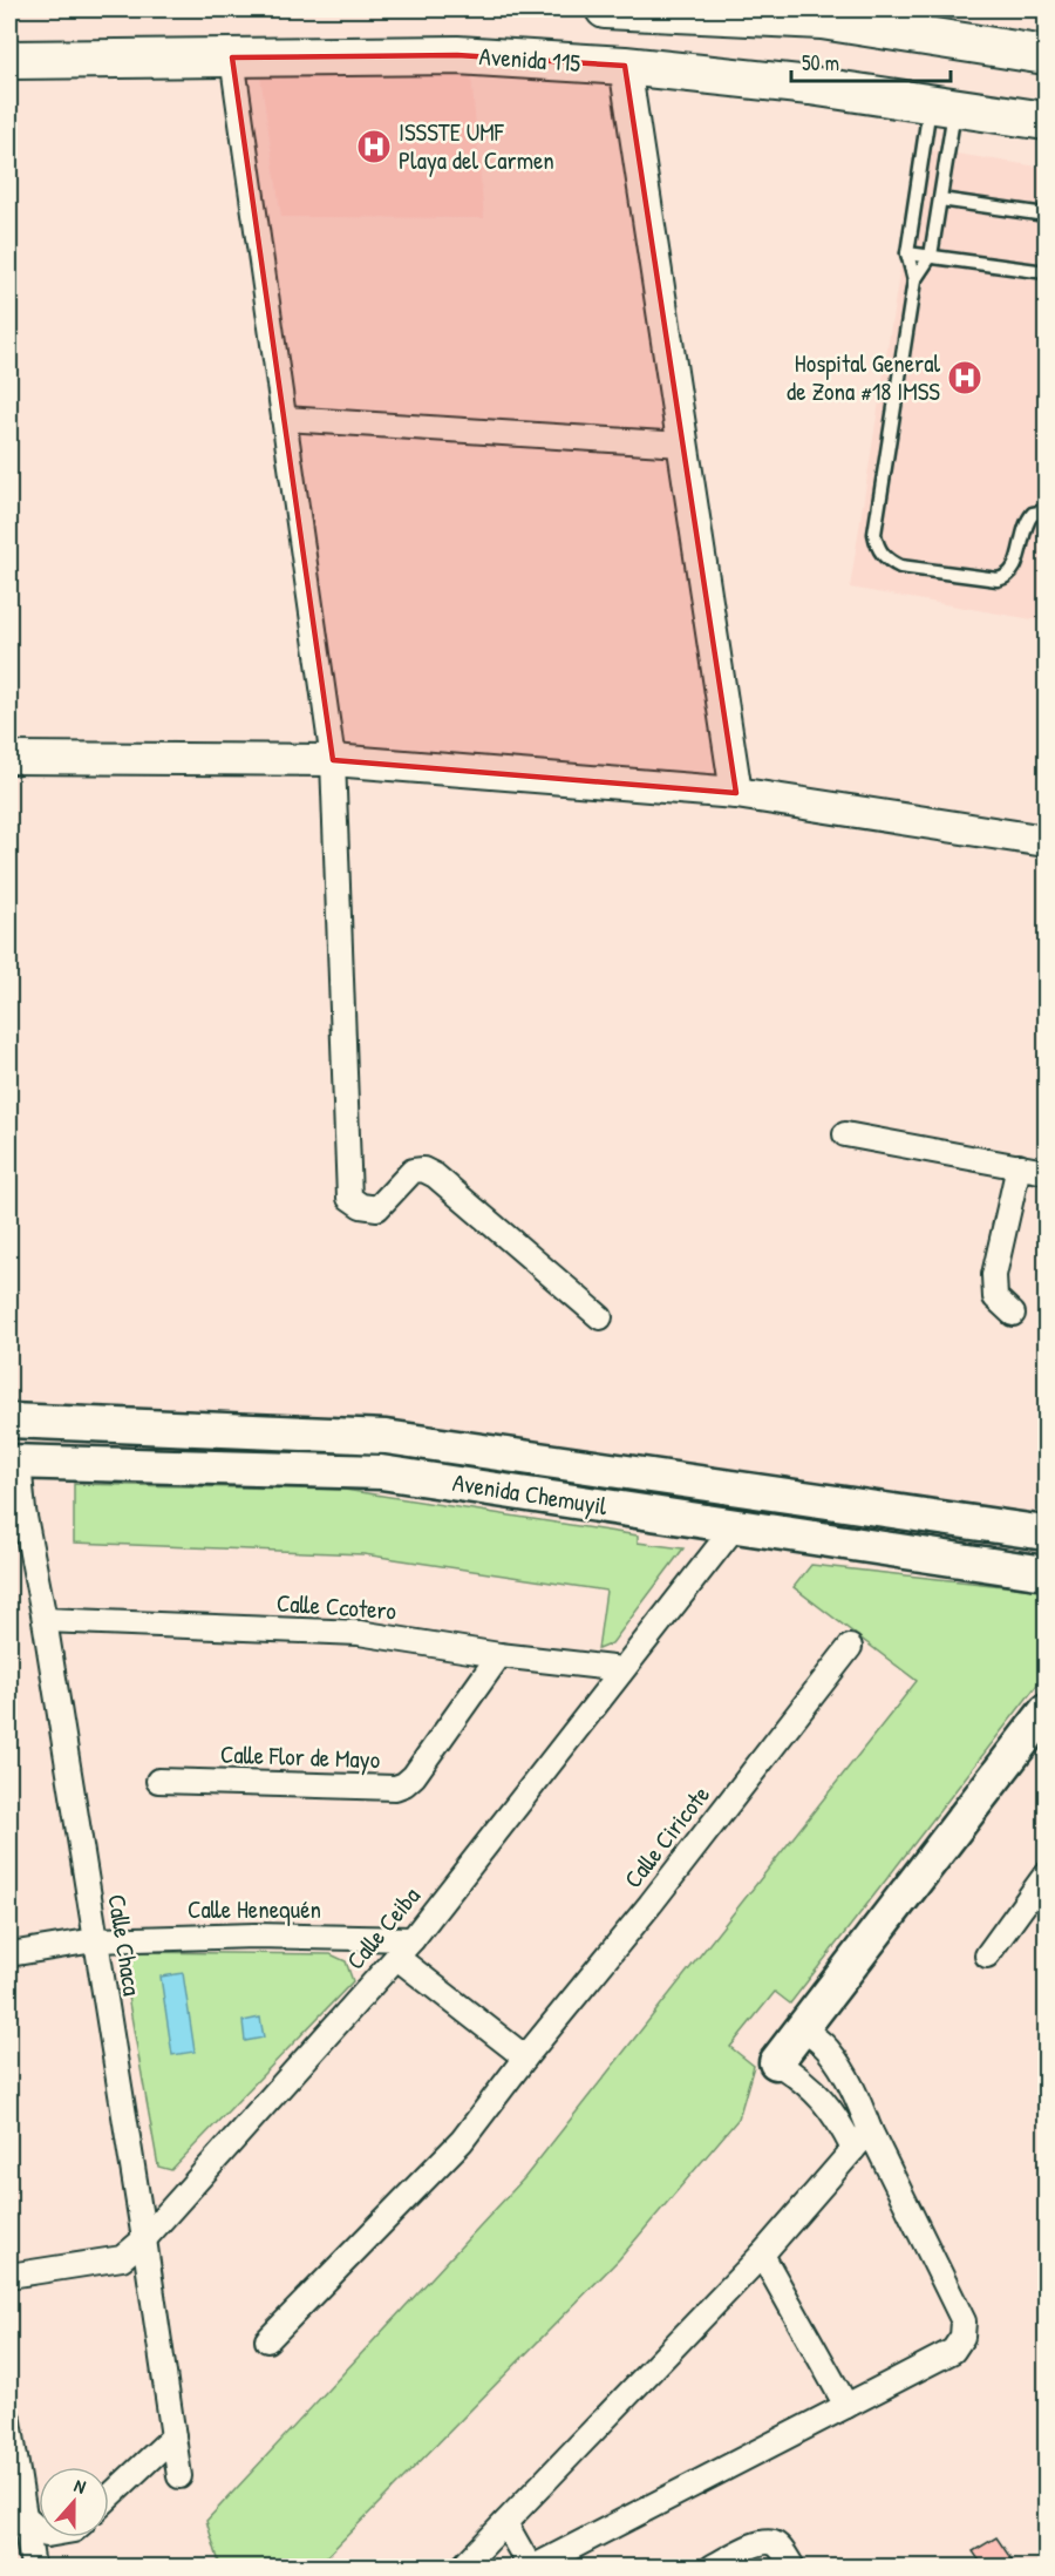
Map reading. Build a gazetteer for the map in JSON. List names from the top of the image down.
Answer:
{
  "streets": {
    "main road": ["Avenida 115", "Avenida Chemuyil"],
    "street": [
      "Calle Ccotero",
      "Calle Flor de Mayo",
      "Calle Ciricote",
      "Calle Henequén",
      "Calle Ceiba",
      "Calle Chaca"
    ]
  },
  "crossings": [
    ["Avenida Chemuyil", "Calle Ceiba"],
    ["Avenida Chemuyil", "Calle Chaca"],
    ["Calle Ccotero", "Calle Flor de Mayo"],
    ["Calle Ccotero", "Calle Ceiba"],
    ["Calle Ccotero", "Calle Chaca"],
    ["Calle Henequén", "Calle Ceiba"],
    ["Calle Henequén", "Calle Chaca"],
    ["Calle Ceiba", "Calle Chaca"]
  ],
  "places": {
    "hospital": ["ISSSTE UMF Playa del Carmen", "Hospital General de Zona #18 IMSS"]
  },
  "scale_bar": "50 m",
  "north": "top"
}
